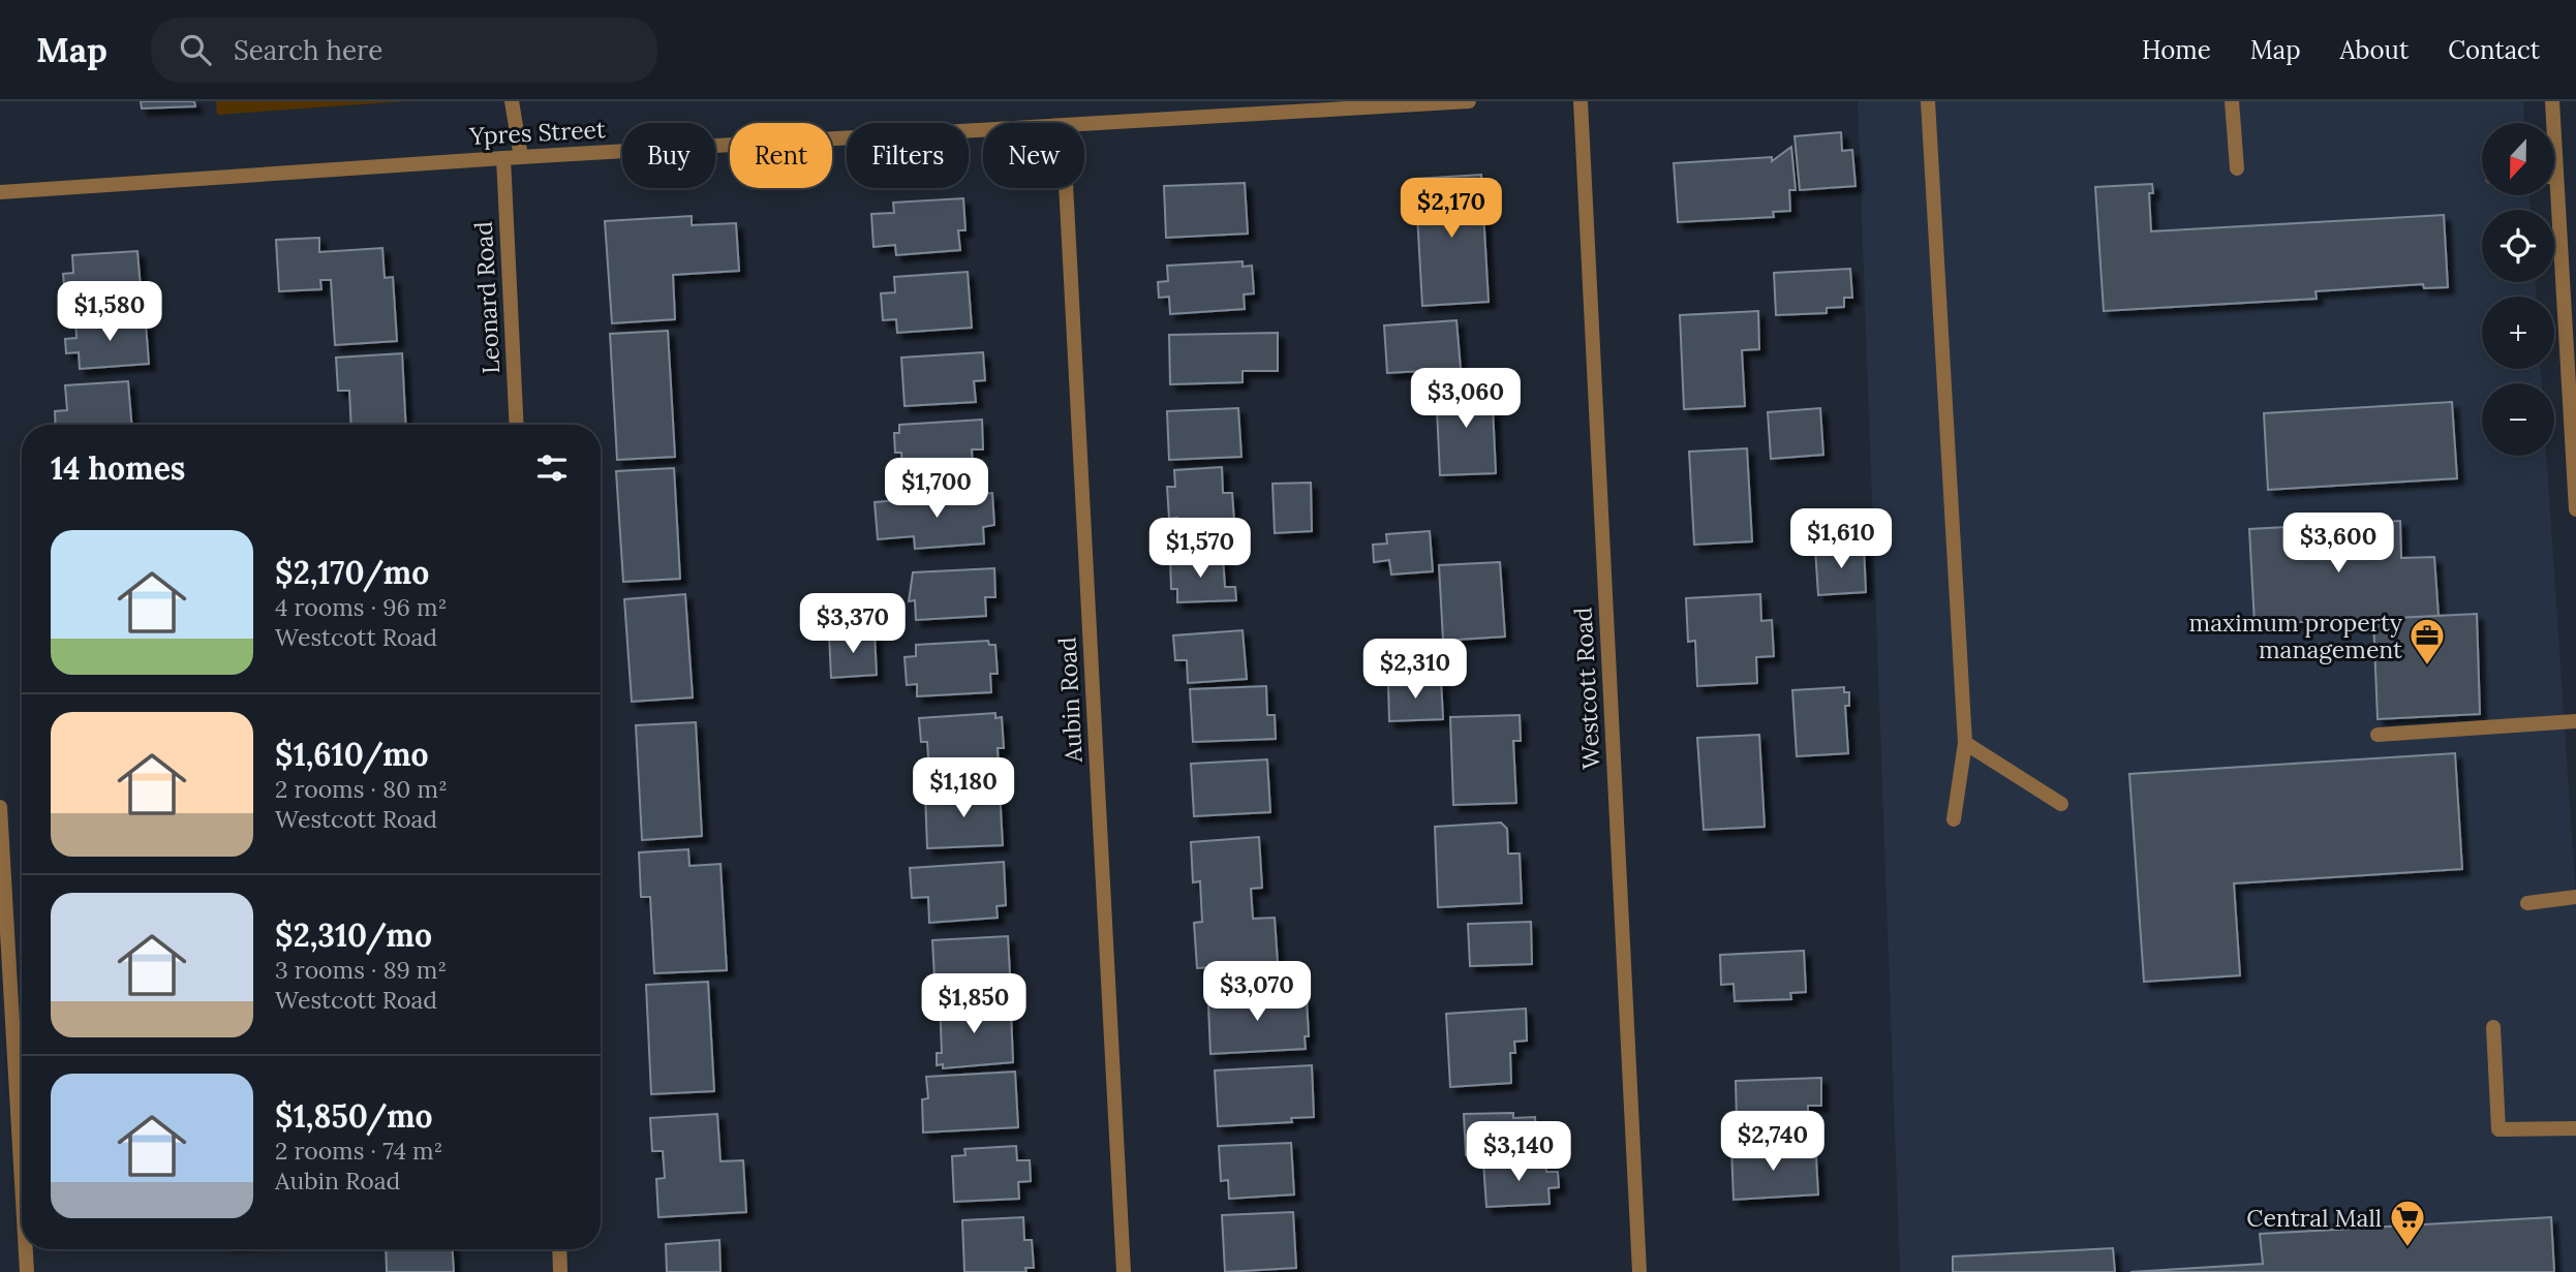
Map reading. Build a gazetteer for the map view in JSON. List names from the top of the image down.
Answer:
{
  "streets": {
    "street": [
      "Ypres Street",
      "Leonard Road",
      "Westcott Road",
      "Aubin Road"
    ]
  },
  "crossings": [
    ["Ypres Street", "Leonard Road"]
  ],
  "places": {
    "office": ["maximum property management"],
    "supermarket": ["Central Mall"]
  },
  "north": "bottom",
  "page": {
    "header": "Map",
    "search": "Search here",
    "nav": [
      "Home",
      "Map",
      "About",
      "Contact"
    ],
    "map_buttons": ["+", "−"],
    "chip": [
      "Buy",
      "Rent",
      "Filters",
      "New"
    ],
    "price": [
      "$2,170",
      "$1,580",
      "$3,060",
      "$1,700",
      "$1,610",
      "$3,600",
      "$1,570",
      "$3,370",
      "$2,310",
      "$1,180",
      "$3,070",
      "$1,850",
      "$2,740",
      "$3,140"
    ],
    "heading": "14 homes",
    "list": [
      {
        "name": "$2,170/mo",
        "note": "4 rooms · 96 m² · Westcott Road"
      },
      {
        "name": "$1,610/mo",
        "note": "2 rooms · 80 m² · Westcott Road"
      },
      {
        "name": "$2,310/mo",
        "note": "3 rooms · 89 m² · Westcott Road"
      },
      {
        "name": "$1,850/mo",
        "note": "2 rooms · 74 m² · Aubin Road"
      }
    ]
  }
}
